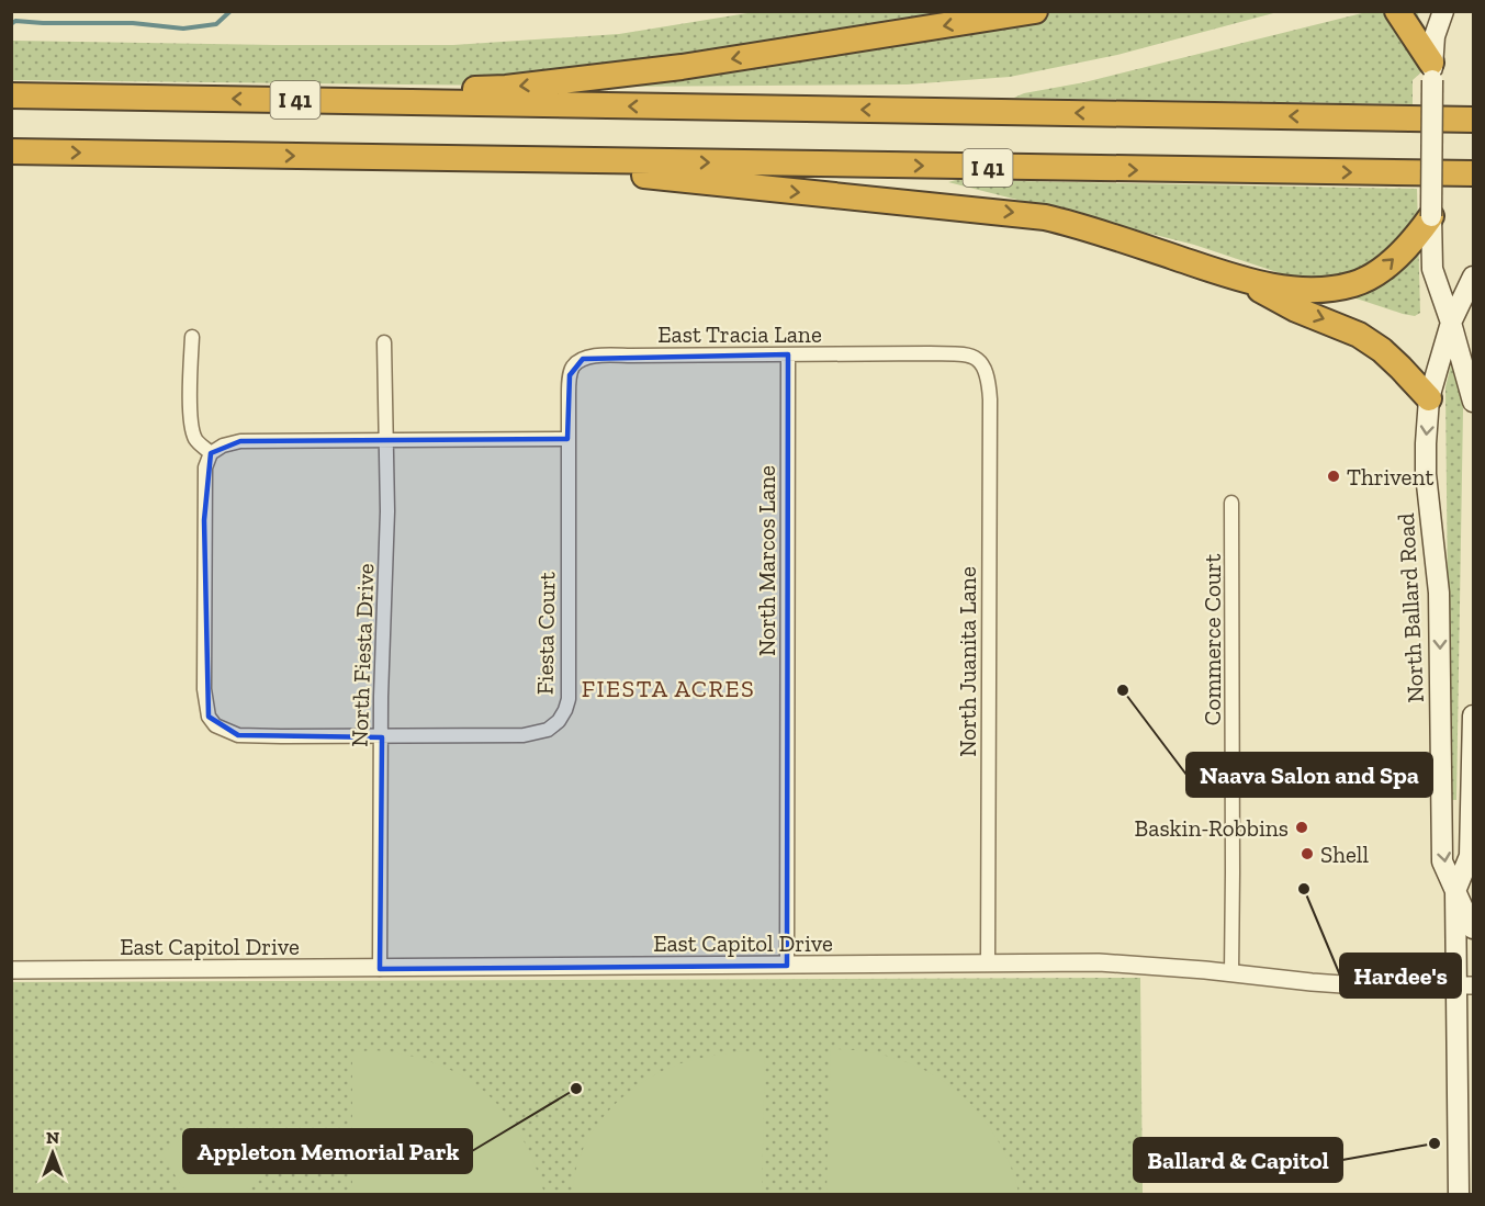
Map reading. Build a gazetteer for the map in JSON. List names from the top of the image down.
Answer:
{
  "streets": {
    "highway": ["I 41"],
    "main road": ["North Ballard Road"],
    "street": [
      "East Tracia Lane",
      "North Marcos Lane",
      "Fiesta Court",
      "Commerce Court",
      "North Fiesta Drive",
      "North Juanita Lane",
      "East Capitol Drive"
    ]
  },
  "crossings": [
    ["East Tracia Lane", "North Marcos Lane"],
    ["East Tracia Lane", "Fiesta Court"],
    ["East Tracia Lane", "North Juanita Lane"],
    ["North Marcos Lane", "East Capitol Drive"],
    ["North Ballard Road", "East Capitol Drive"],
    ["Fiesta Court", "North Fiesta Drive"],
    ["Commerce Court", "East Capitol Drive"],
    ["North Fiesta Drive", "East Capitol Drive"],
    ["North Juanita Lane", "East Capitol Drive"]
  ],
  "districts": ["FIESTA ACRES"],
  "places": [
    "Thrivent",
    "Naava Salon and Spa",
    "Baskin-Robbins",
    "Shell",
    "Hardee's",
    "Appleton Memorial Park",
    "Ballard & Capitol"
  ],
  "north": "top"
}
